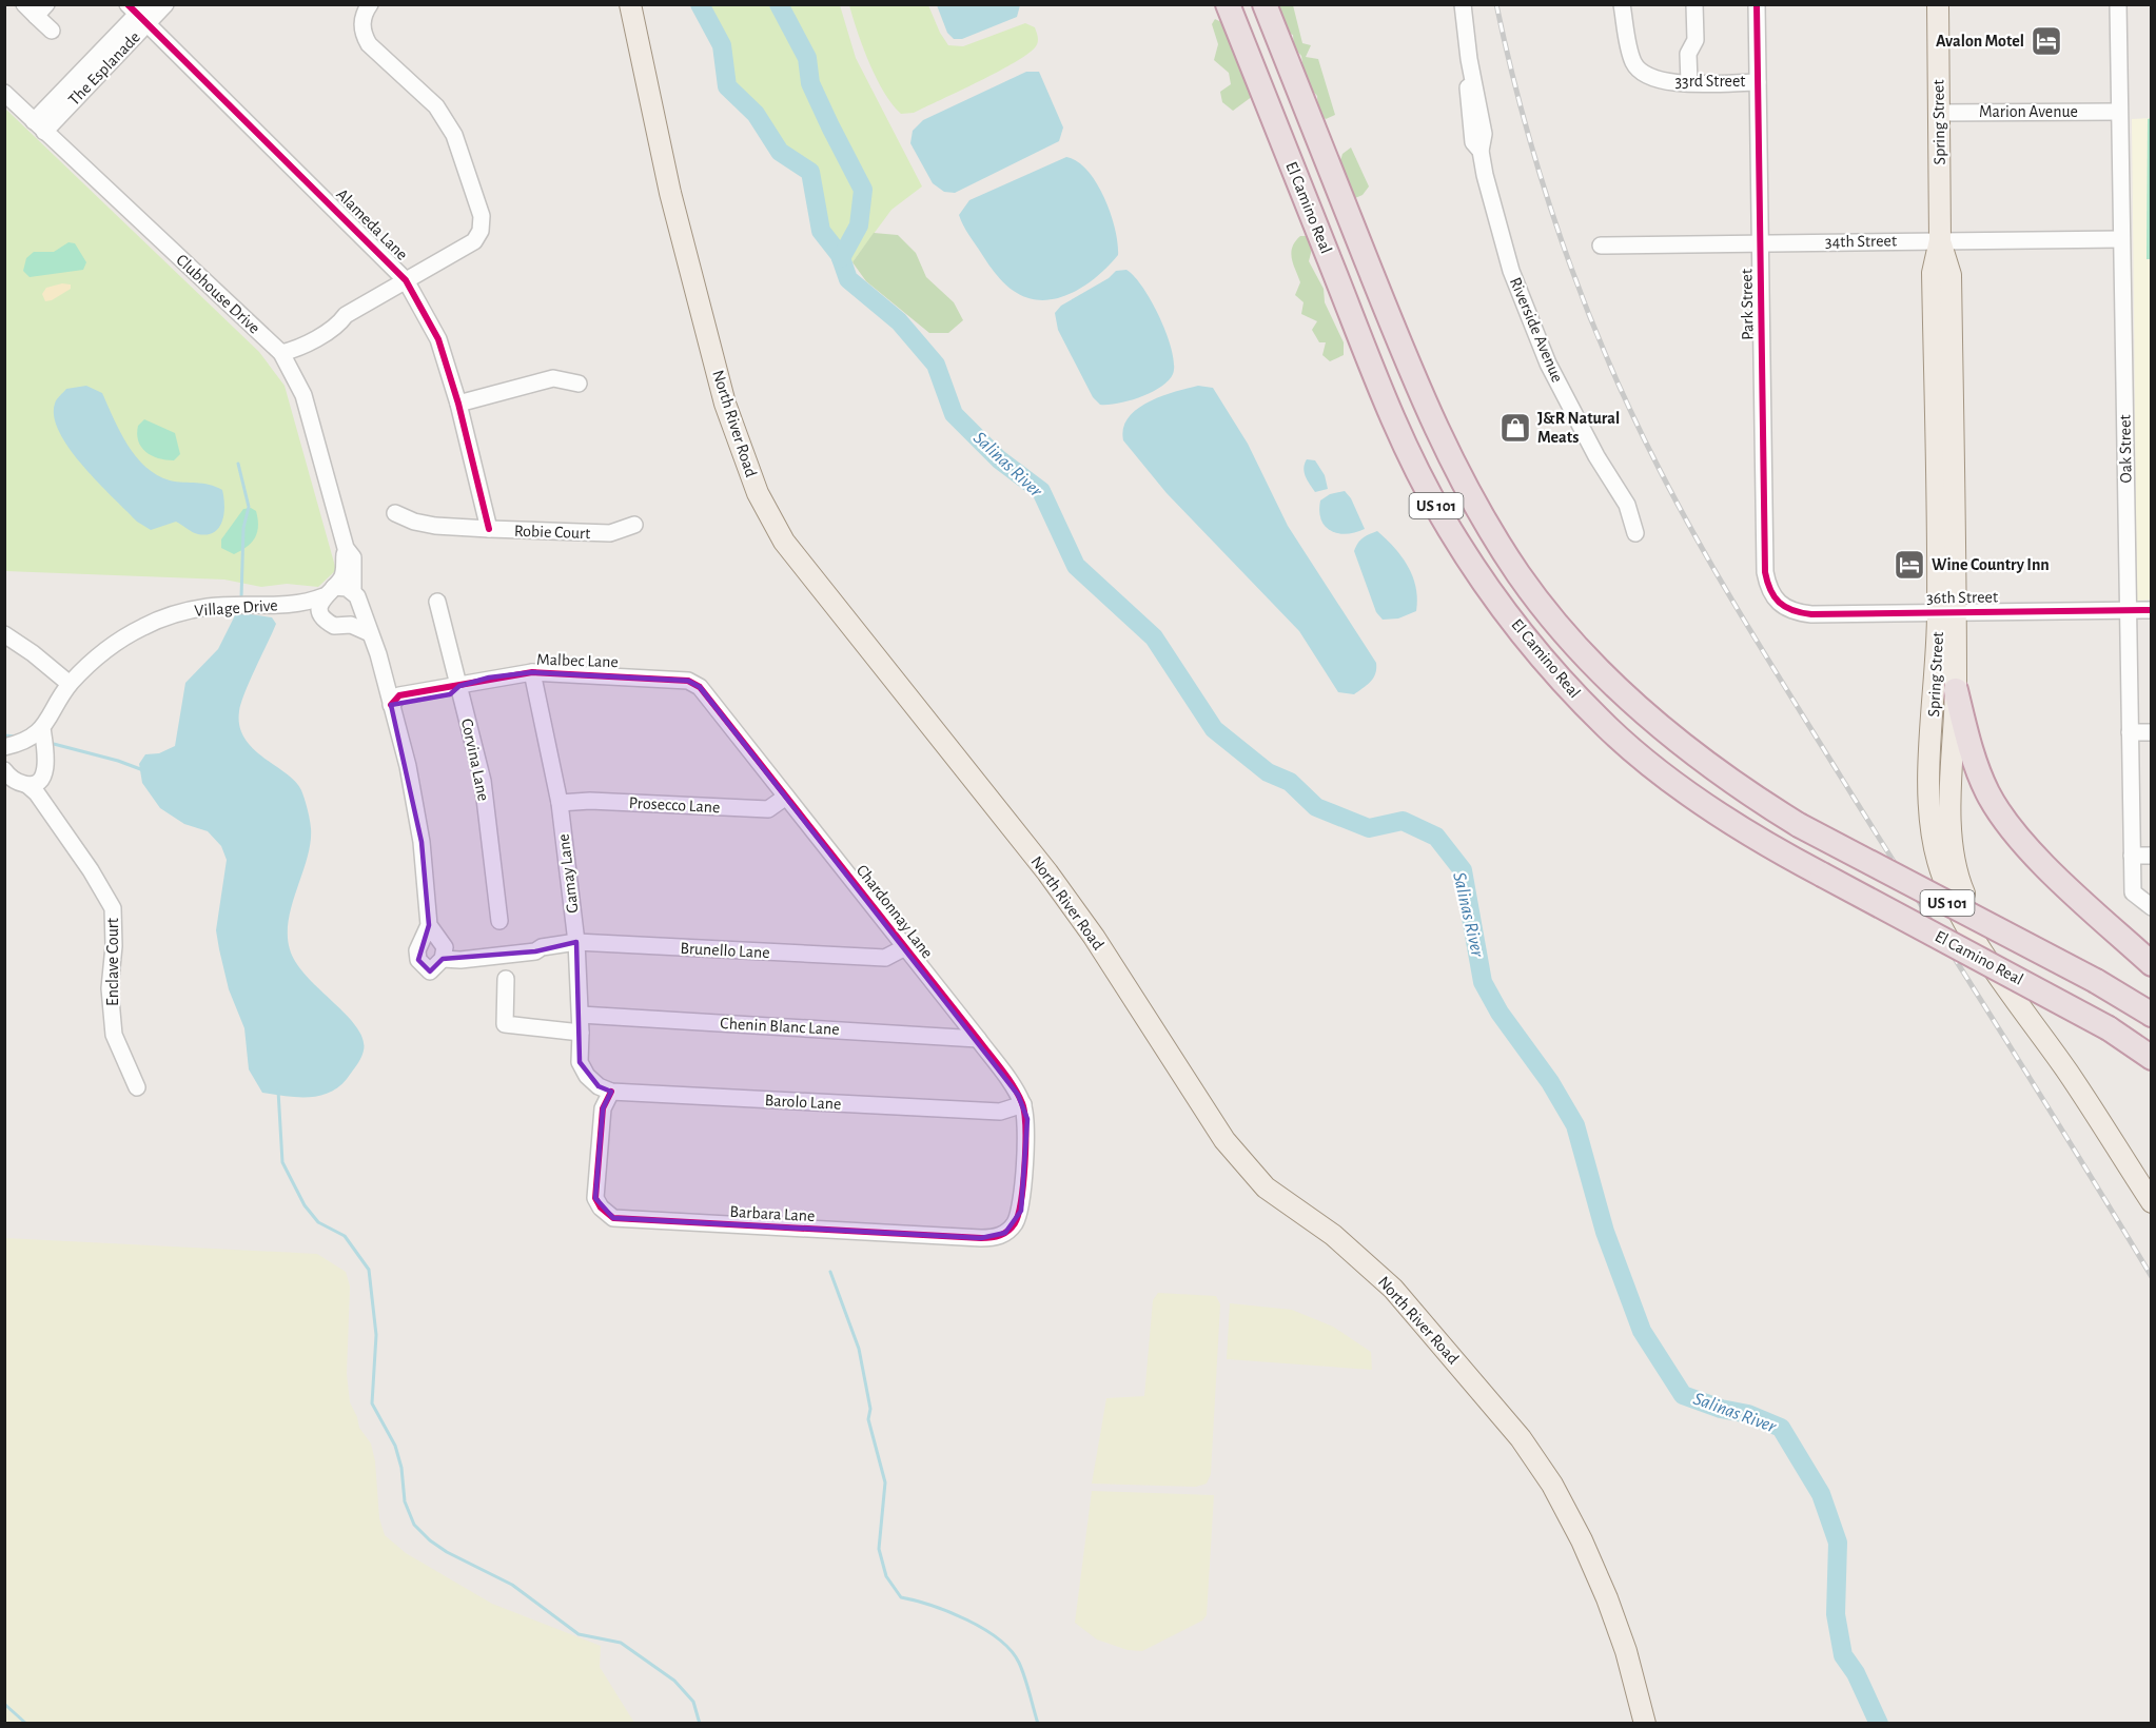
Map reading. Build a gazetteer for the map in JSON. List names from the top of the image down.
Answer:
{
  "streets": {
    "highway": ["El Camino Real", "US 101"],
    "main road": ["Spring Street", "North River Road"],
    "street": [
      "The Esplanade",
      "33rd Street",
      "Marion Avenue",
      "Alameda Lane",
      "34th Street",
      "Clubhouse Drive",
      "Park Street",
      "Riverside Avenue",
      "Oak Street",
      "Robie Court",
      "36th Street",
      "Village Drive",
      "Malbec Lane",
      "Corvina Lane",
      "Prosecco Lane",
      "Gamay Lane",
      "Chardonnay Lane",
      "Brunello Lane",
      "Enclave Court",
      "Chenin Blanc Lane",
      "Barolo Lane",
      "Barbara Lane"
    ]
  },
  "crossings": [
    ["The Esplanade", "Alameda Lane"],
    ["The Esplanade", "Clubhouse Drive"],
    ["33rd Street", "Park Street"],
    ["Marion Avenue", "Spring Street"],
    ["Marion Avenue", "Oak Street"],
    ["Spring Street", "34th Street"],
    ["Spring Street", "36th Street"],
    ["Alameda Lane", "Robie Court"],
    ["34th Street", "Park Street"],
    ["34th Street", "Oak Street"],
    ["Clubhouse Drive", "Village Drive"],
    ["Clubhouse Drive", "Malbec Lane"],
    ["Park Street", "36th Street"],
    ["Oak Street", "36th Street"],
    ["Village Drive", "Enclave Court"],
    ["Malbec Lane", "Corvina Lane"],
    ["Malbec Lane", "Gamay Lane"],
    ["Malbec Lane", "Chardonnay Lane"],
    ["Prosecco Lane", "Gamay Lane"],
    ["Prosecco Lane", "Chardonnay Lane"],
    ["Gamay Lane", "Brunello Lane"],
    ["Gamay Lane", "Chenin Blanc Lane"],
    ["Gamay Lane", "Barolo Lane"],
    ["Chardonnay Lane", "Brunello Lane"],
    ["Chardonnay Lane", "Chenin Blanc Lane"],
    ["Chardonnay Lane", "Barolo Lane"],
    ["Chardonnay Lane", "Barbara Lane"],
    ["Barolo Lane", "Barbara Lane"]
  ],
  "water": ["Salinas River"],
  "places": {
    "hotel": ["Avalon Motel", "Wine Country Inn"],
    "shop": ["J&R Natural Meats"]
  }
}
